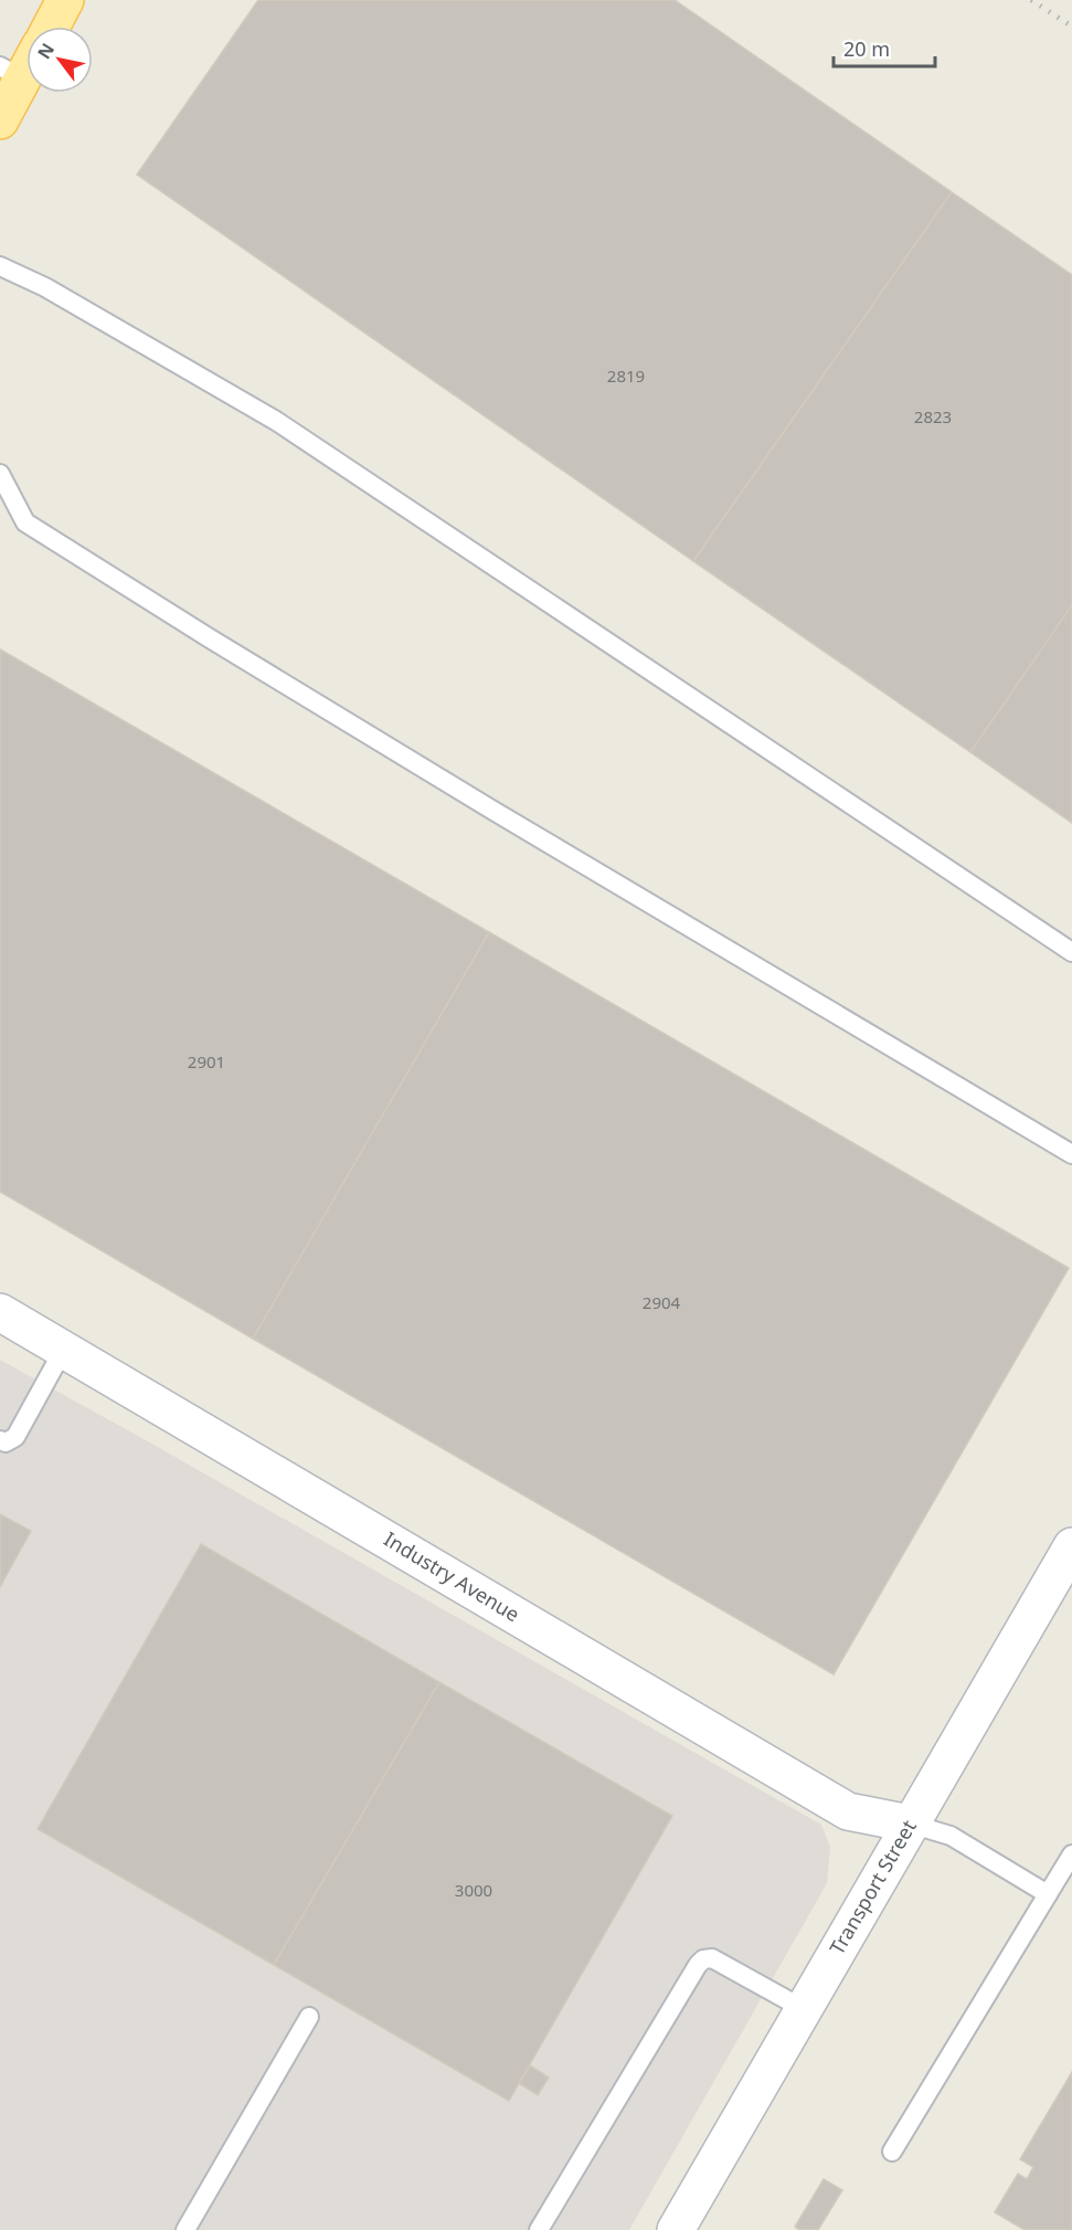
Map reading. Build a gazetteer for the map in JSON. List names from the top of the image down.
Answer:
{
  "streets": {
    "street": ["Industry Avenue", "Transport Street"]
  },
  "crossings": [
    ["Industry Avenue", "Transport Street"]
  ],
  "house_numbers": [
    "2819",
    "2823",
    "2901",
    "2904",
    "3000"
  ],
  "scale_bar": "20 m",
  "north": "top left"
}
